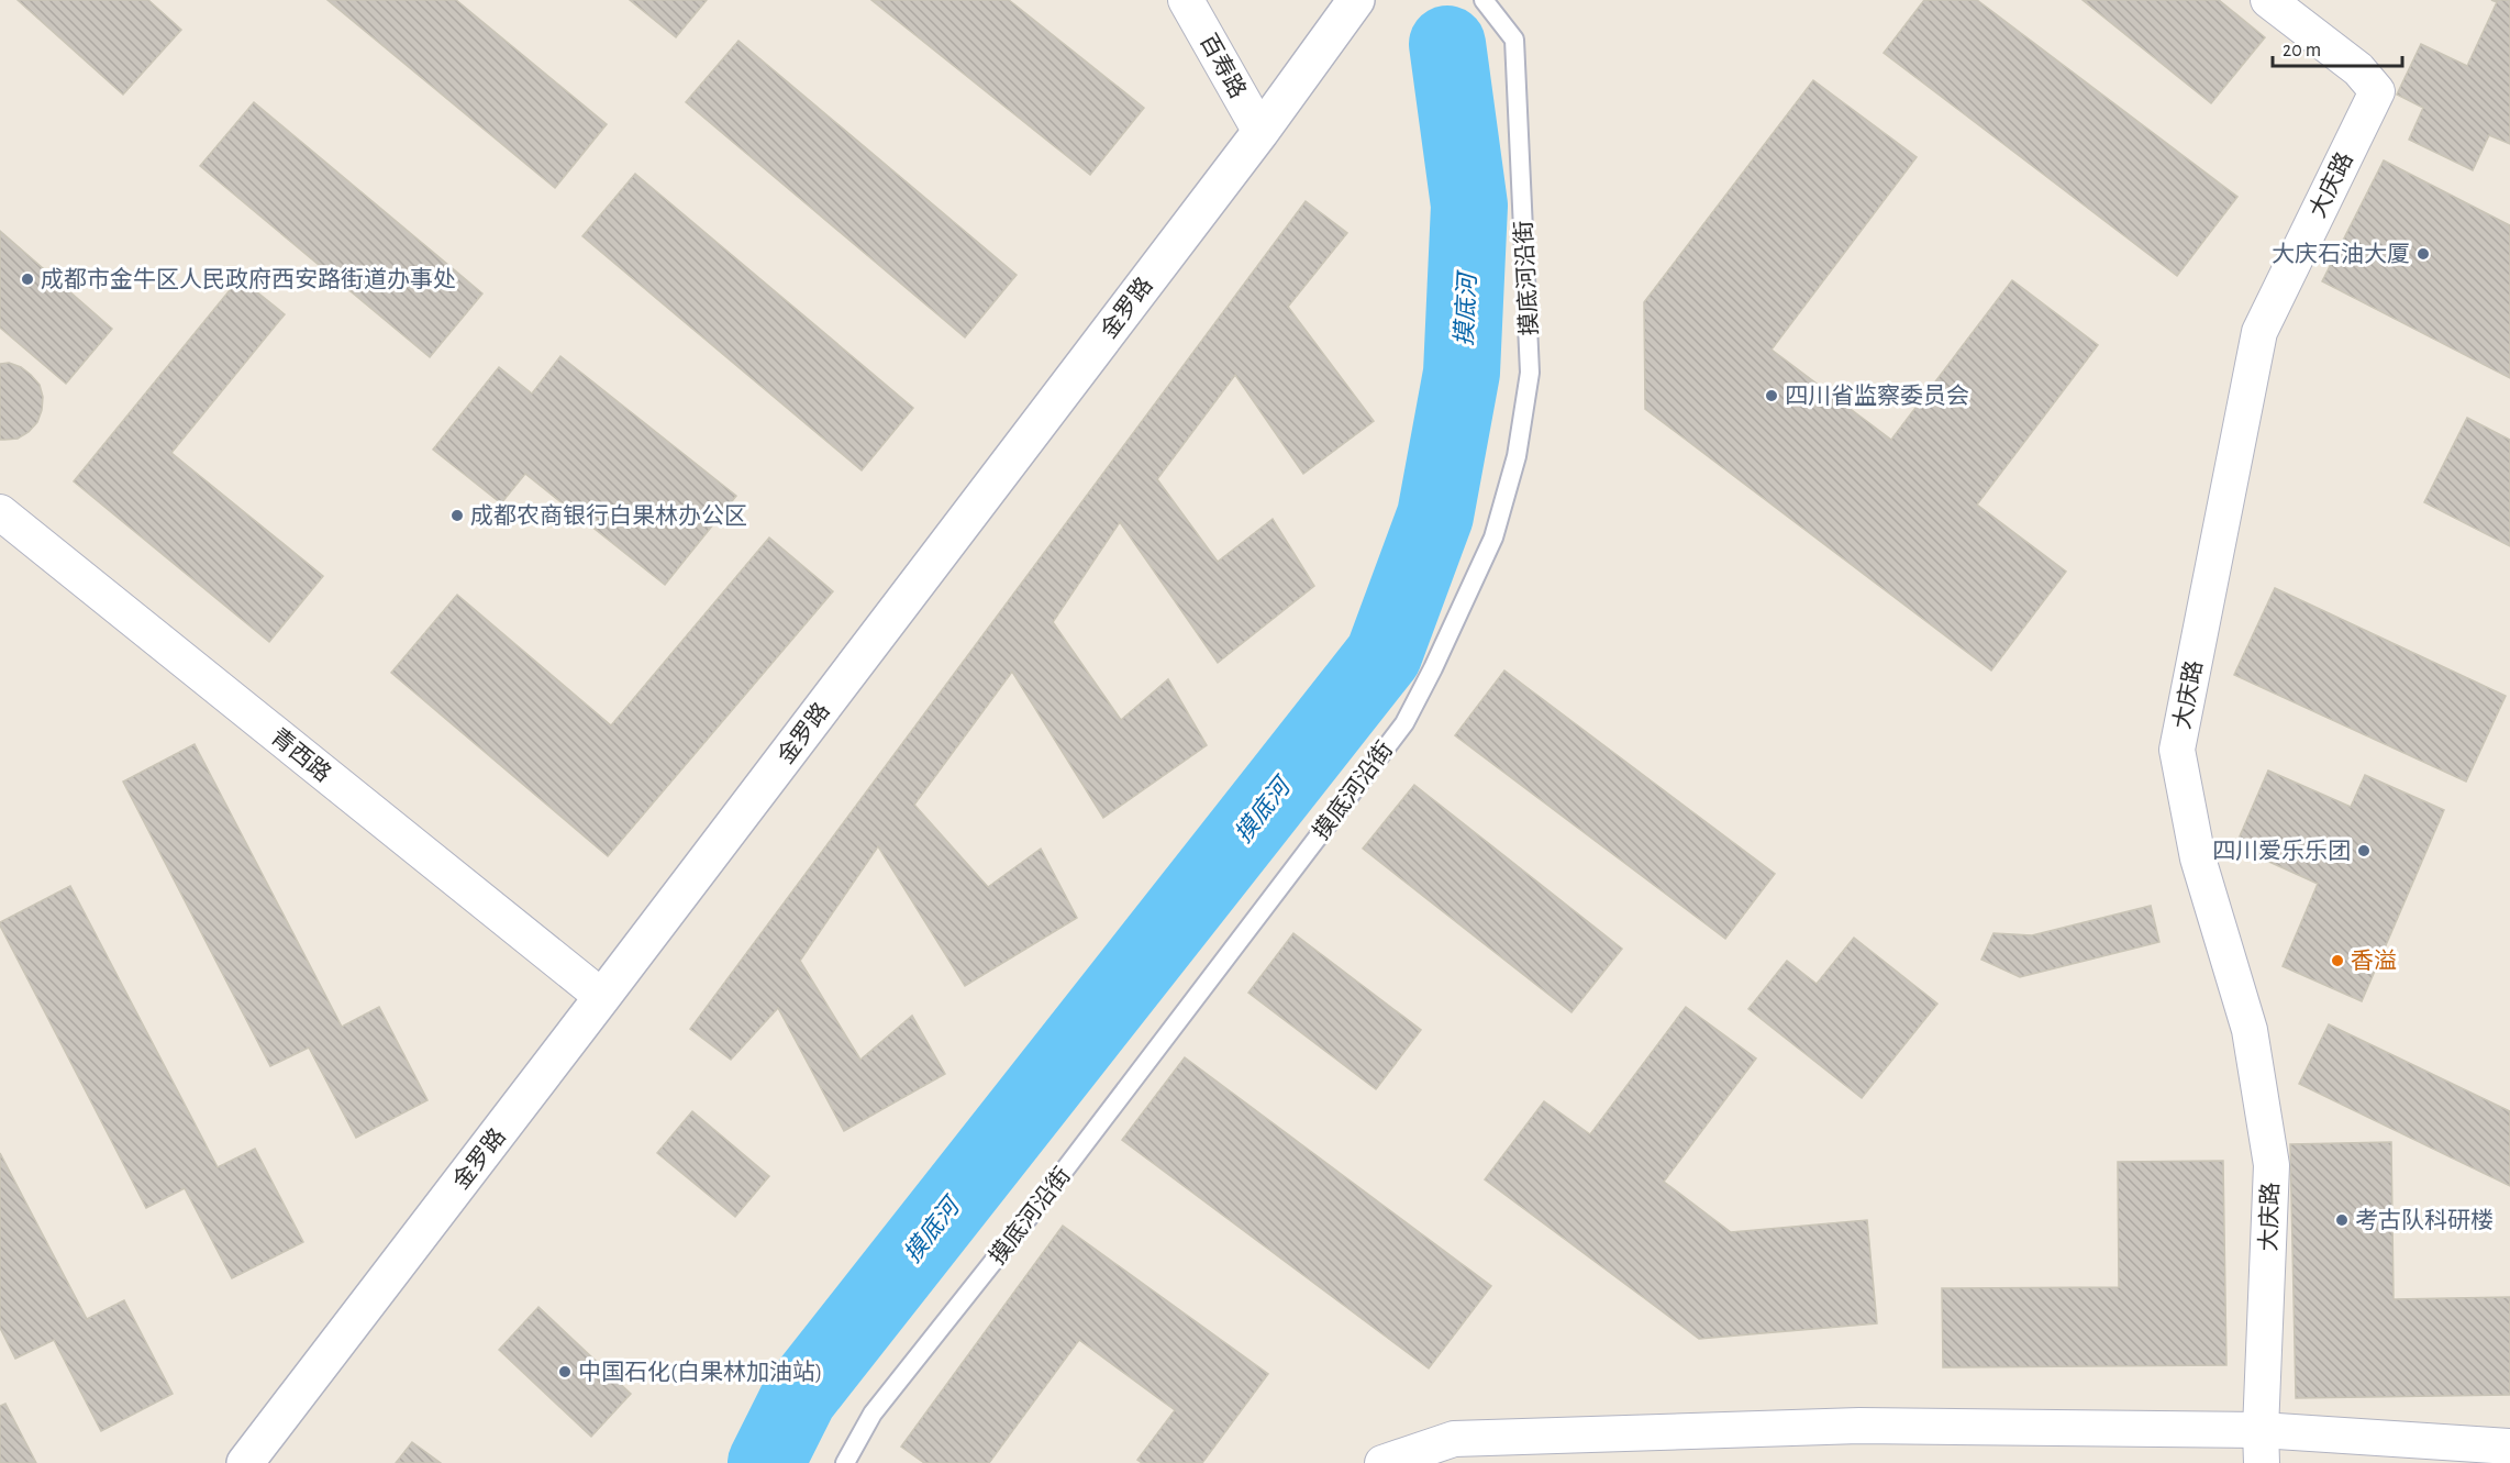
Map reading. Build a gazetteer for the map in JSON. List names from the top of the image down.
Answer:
{
  "streets": {
    "street": [
      "百寿路",
      "大庆路",
      "金罗路",
      "青西路"
    ],
    "lane": ["摸底河沿街"]
  },
  "crossings": [
    ["百寿路", "金罗路"],
    ["金罗路", "青西路"]
  ],
  "water": ["摸底河"],
  "places": [
    "大庆石油大厦",
    "成都市金牛区人民政府西安路街道办事处",
    "四川省监察委员会",
    "成都农商银行白果林办公区",
    "四川爱乐乐团",
    "香溢",
    "考古队科研楼",
    "中国石化(白果林加油站)"
  ],
  "scale_bar": "20 m"
}
